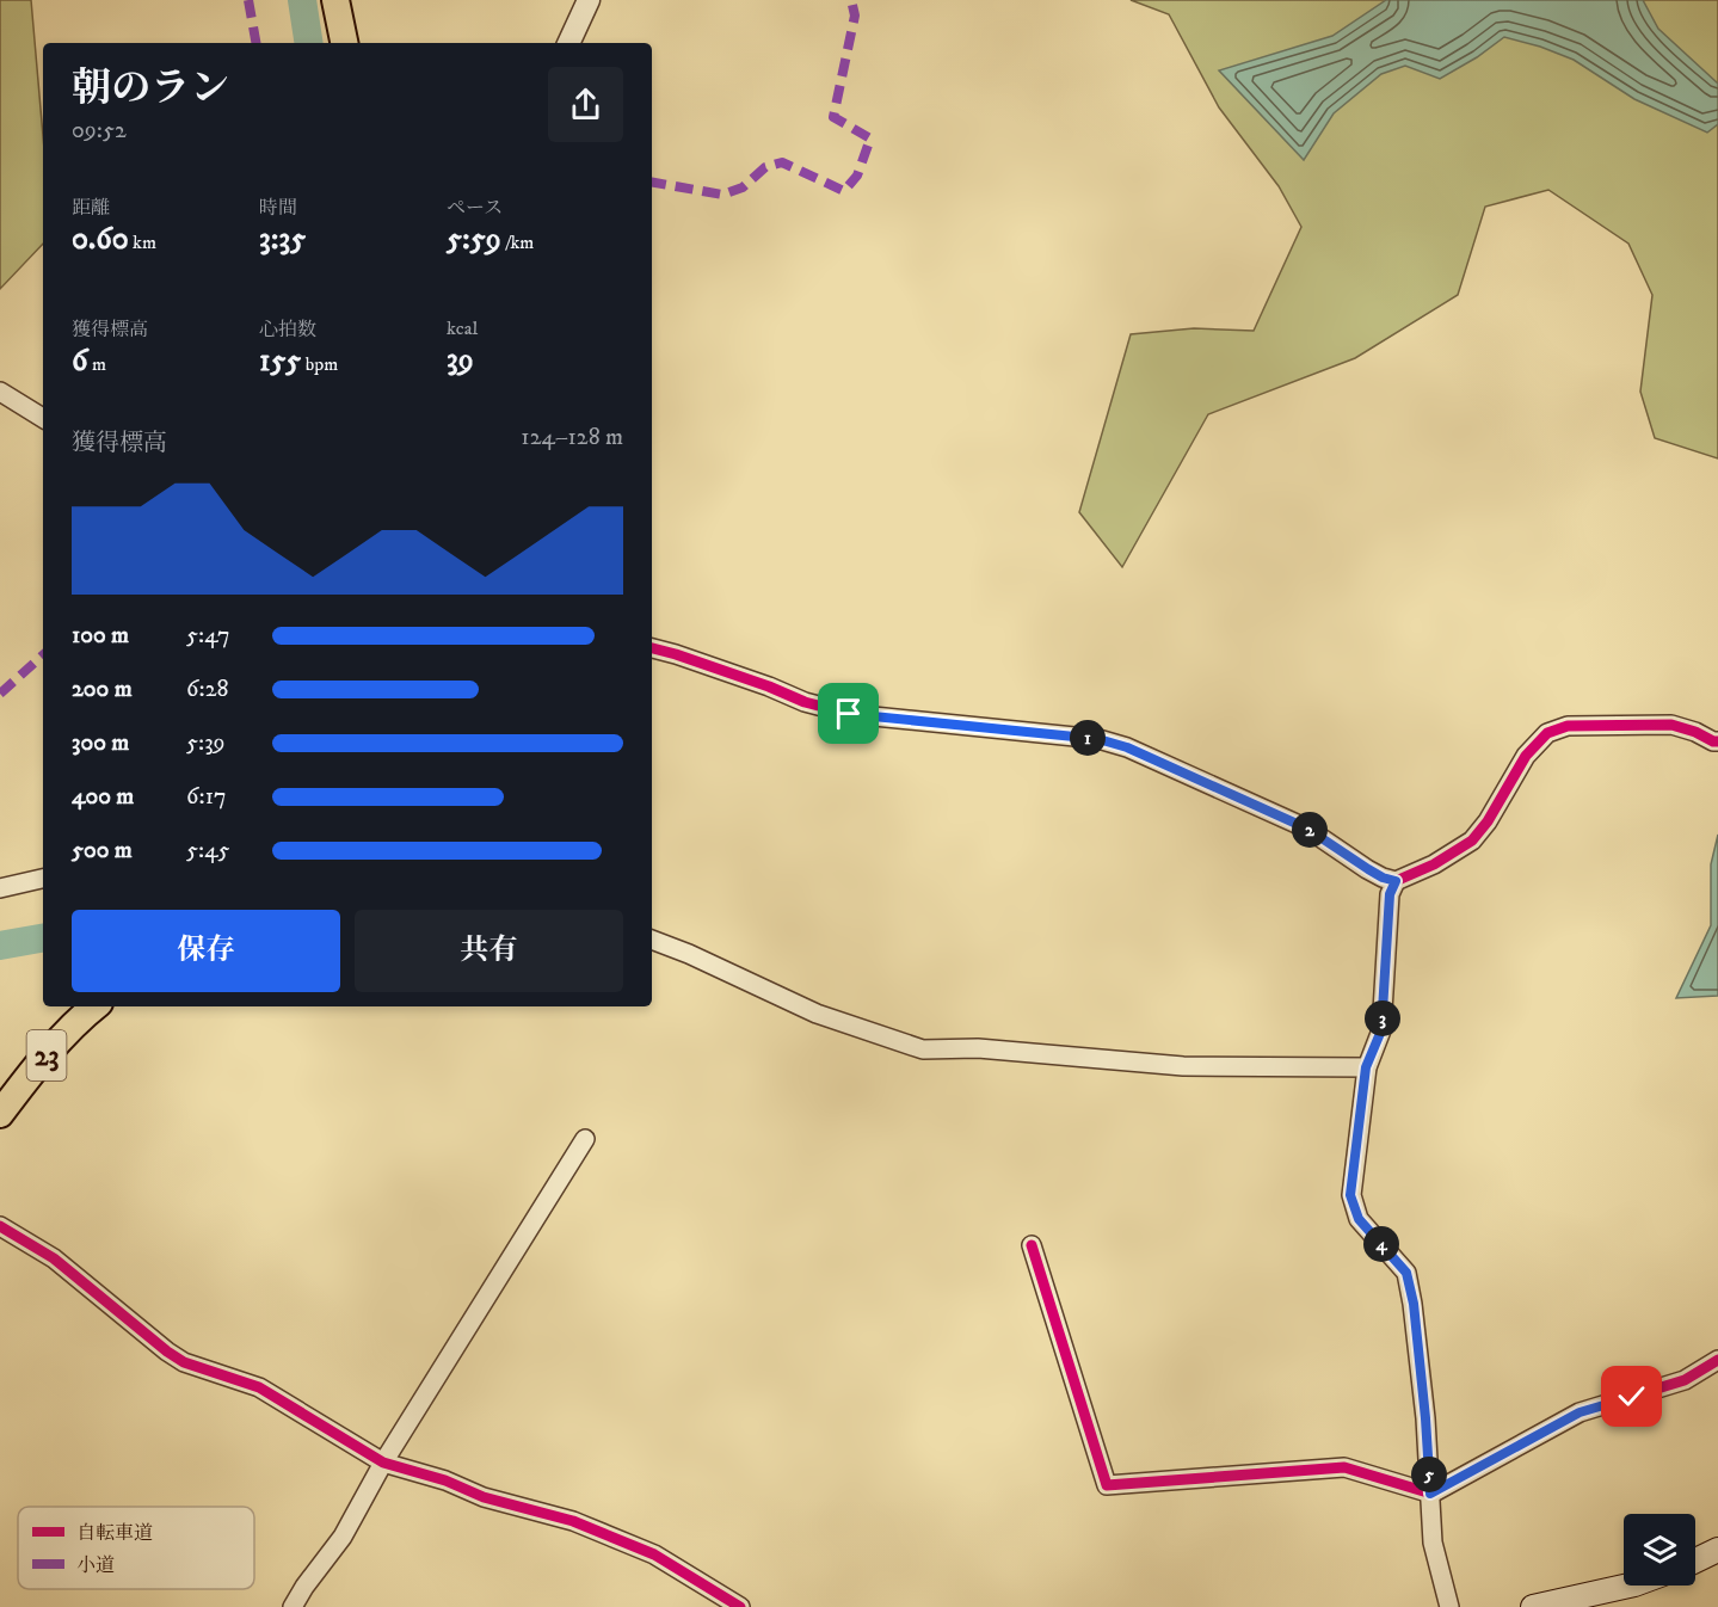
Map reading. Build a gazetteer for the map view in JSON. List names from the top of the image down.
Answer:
{
  "streets": {
    "main road": ["23"]
  },
  "legend": ["自転車道", "小道"],
  "page": {
    "heading": ["朝のラン", "09:52"],
    "stats": [
      ["距離", "0.60 km"],
      ["時間", "3:35"],
      ["ペース", "5:59 /km"],
      ["獲得標高", "6 m"],
      ["心拍数", "155 bpm"],
      ["kcal", "39"]
    ],
    "chart": ["獲得標高", "124–128 m"],
    "list": [
      {
        "name": "100 m",
        "note": "5:47"
      },
      {
        "name": "200 m",
        "note": "6:28"
      },
      {
        "name": "300 m",
        "note": "5:39"
      },
      {
        "name": "400 m",
        "note": "6:17"
      },
      {
        "name": "500 m",
        "note": "5:45"
      }
    ],
    "pins": [
      "1",
      "2",
      "3",
      "4",
      "5"
    ],
    "buttons": ["保存", "共有"]
  }
}
